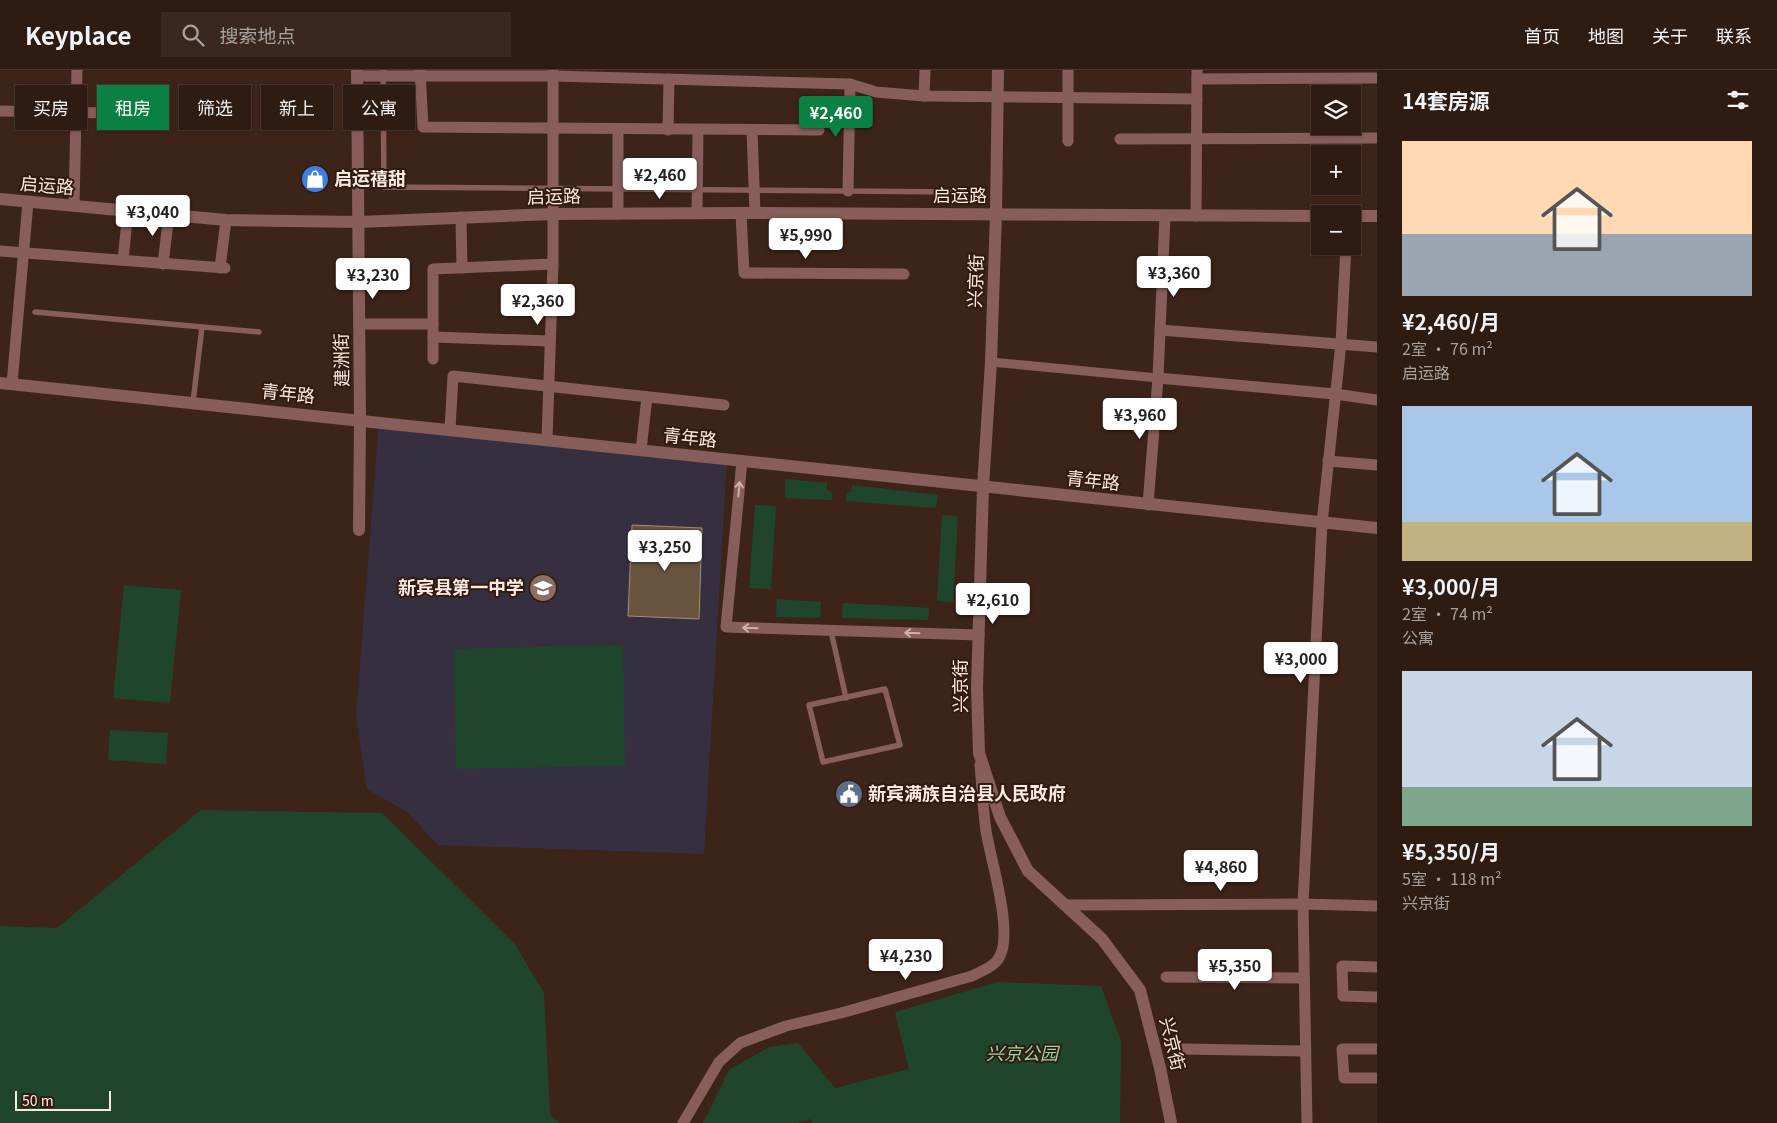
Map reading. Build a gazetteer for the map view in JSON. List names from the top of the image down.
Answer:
{
  "streets": {
    "street": [
      "启运路",
      "兴京街",
      "建洲街",
      "青年路"
    ]
  },
  "crossings": [
    ["启运路", "兴京街"],
    ["启运路", "建洲街"],
    ["兴京街", "青年路"],
    ["建洲街", "青年路"]
  ],
  "parks": ["兴京公园"],
  "places": {
    "shop": ["启运禧甜"],
    "school or university": ["新宾县第一中学"],
    "public building": ["新宾满族自治县人民政府"]
  },
  "scale_bar": "50 m",
  "page": {
    "header": "Keyplace",
    "search": "搜索地点",
    "nav": [
      "首页",
      "地图",
      "关于",
      "联系"
    ],
    "heading": "14套房源",
    "map_buttons": ["+", "−"],
    "chip": [
      "买房",
      "租房",
      "筛选",
      "新上",
      "公寓"
    ],
    "price": [
      "¥2,460",
      "¥2,460",
      "¥3,040",
      "¥5,990",
      "¥3,360",
      "¥3,230",
      "¥2,360",
      "¥3,960",
      "¥3,250",
      "¥2,610",
      "¥3,000",
      "¥4,860",
      "¥4,230",
      "¥5,350"
    ],
    "list": [
      {
        "name": "¥2,460/月",
        "note": "2室 · 76 m² · 启运路"
      },
      {
        "name": "¥3,000/月",
        "note": "2室 · 74 m² · 公寓"
      },
      {
        "name": "¥5,350/月",
        "note": "5室 · 118 m² · 兴京街"
      }
    ],
    "scale": "50 m"
  }
}
